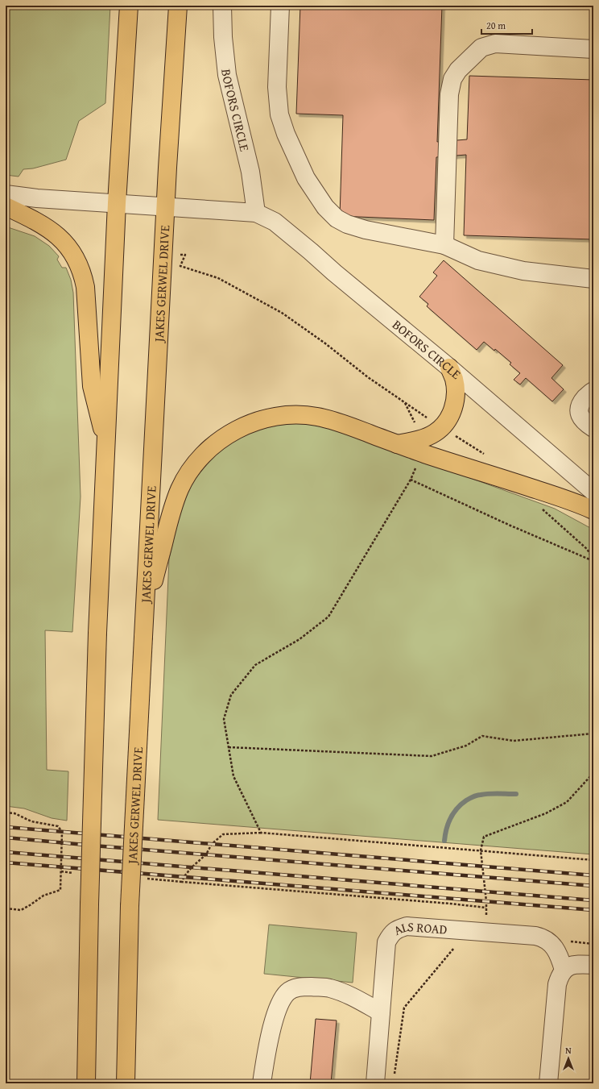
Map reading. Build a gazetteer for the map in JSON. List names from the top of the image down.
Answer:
{
  "streets": {
    "highway": ["JAKES GERWEL DRIVE"],
    "street": ["BOFORS CIRCLE", "ALS ROAD"]
  },
  "crossings": [
    ["BOFORS CIRCLE", "JAKES GERWEL DRIVE"]
  ],
  "scale_bar": "20 m",
  "north": "top"
}
